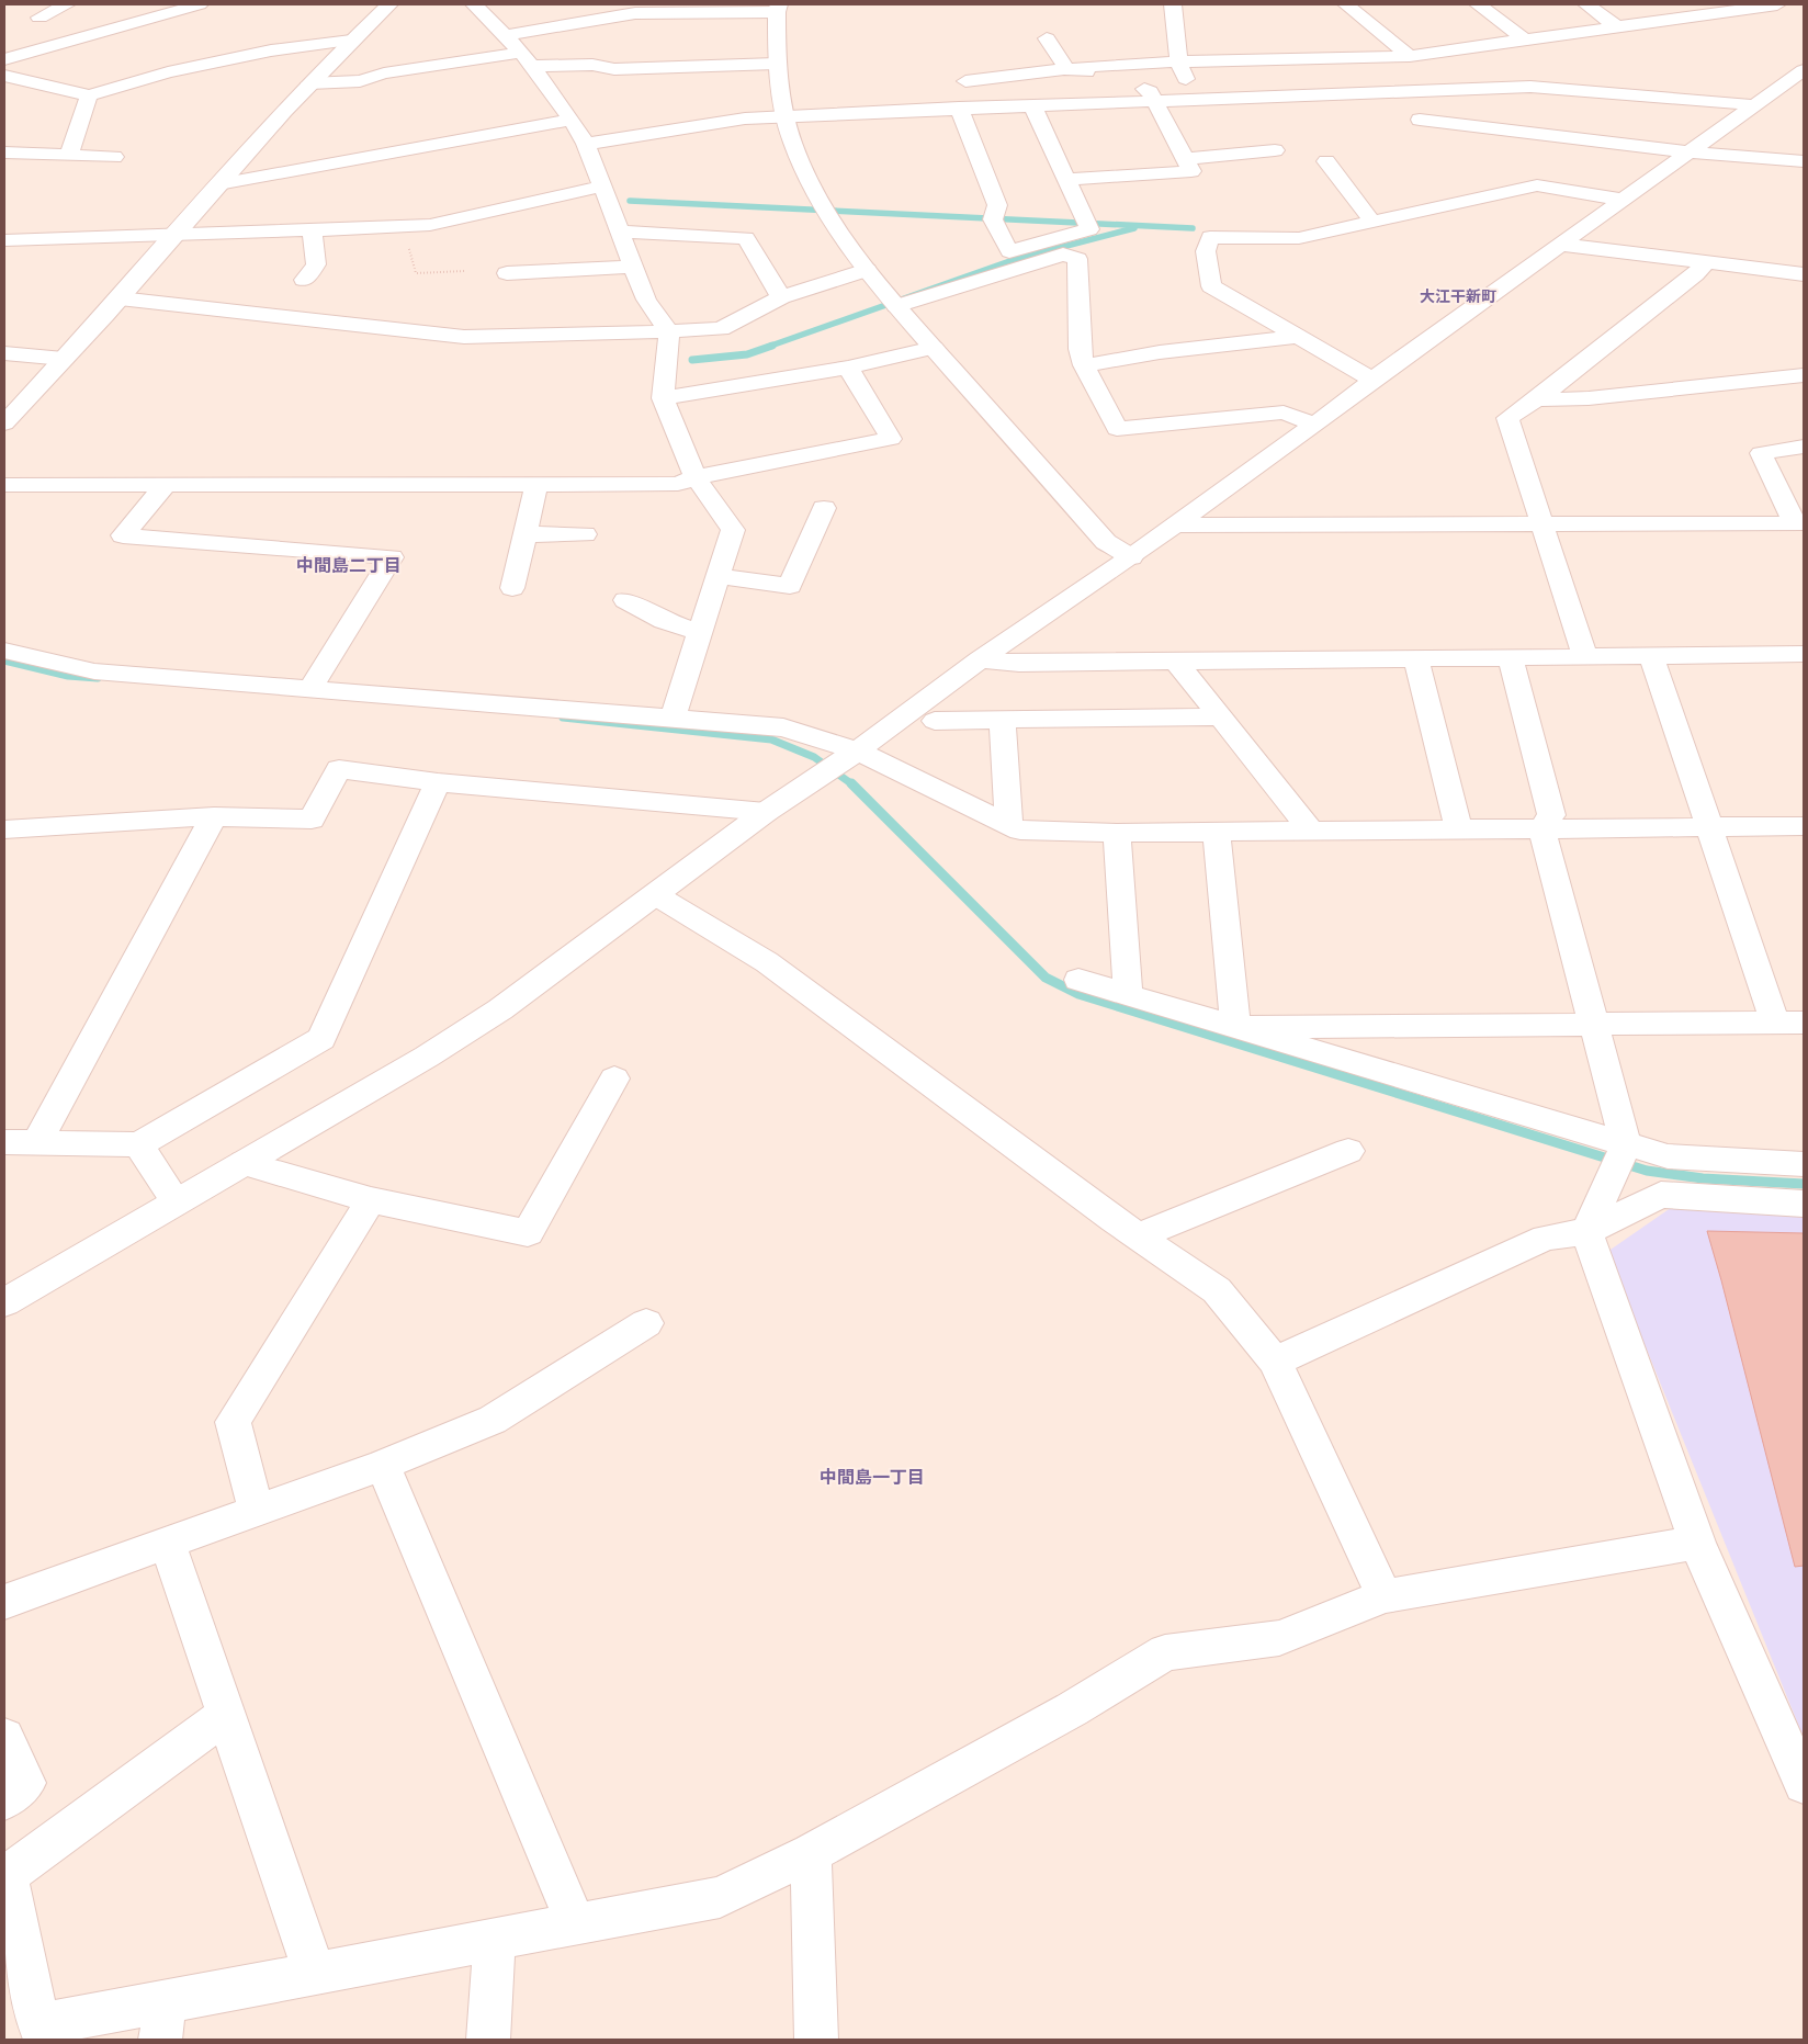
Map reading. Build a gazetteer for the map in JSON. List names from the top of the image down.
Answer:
{
  "districts": ["大江干新町", "中間島二丁目", "中間島一丁目"]
}
